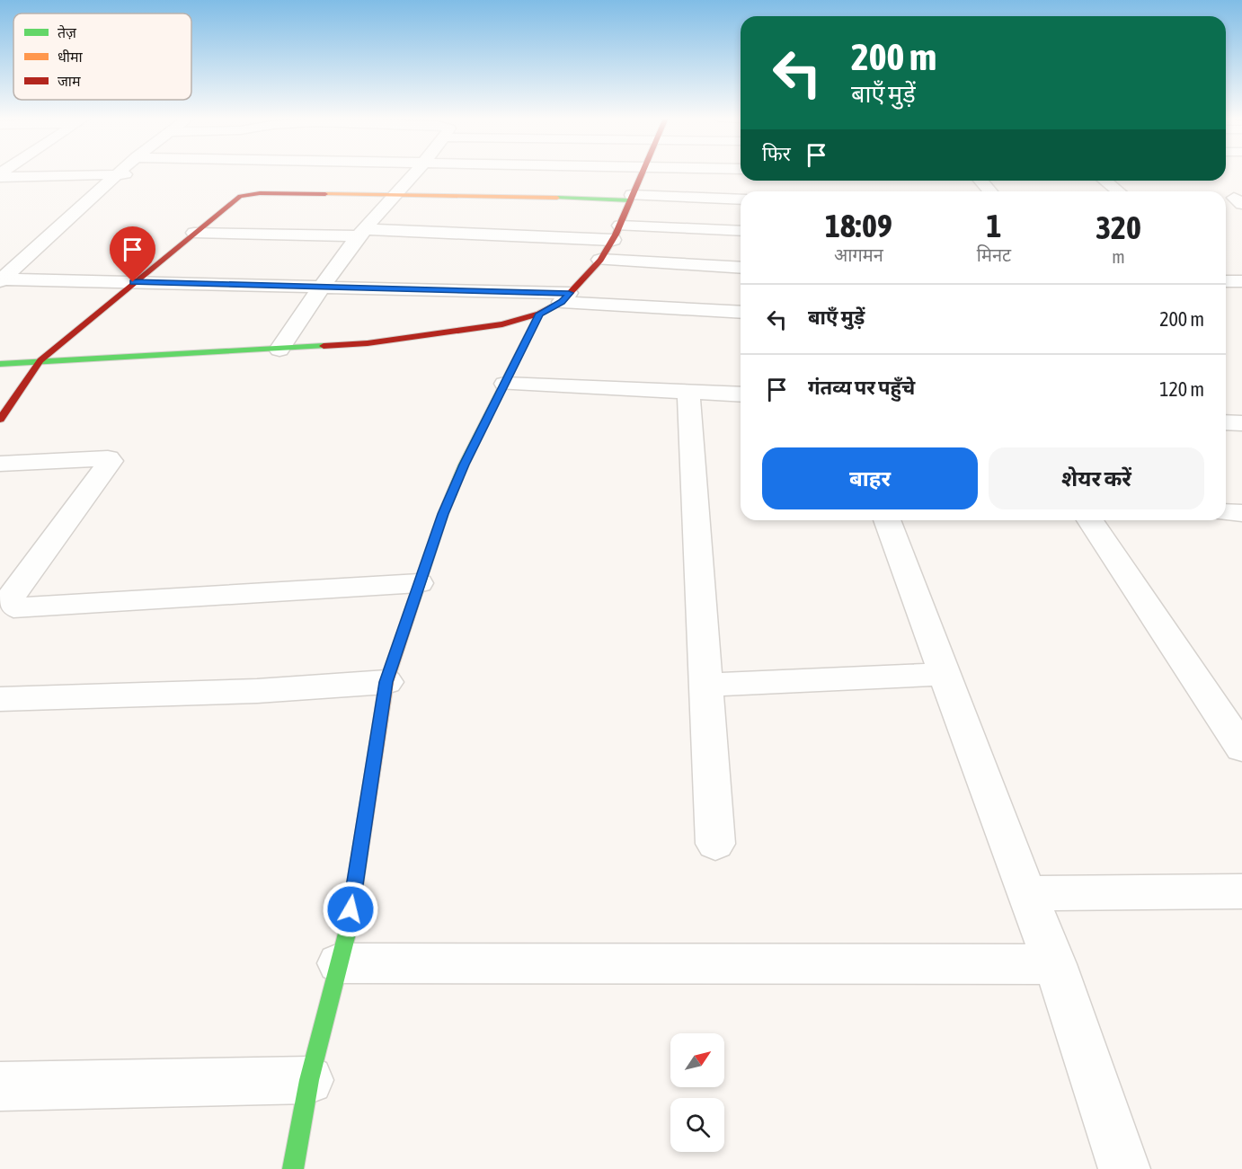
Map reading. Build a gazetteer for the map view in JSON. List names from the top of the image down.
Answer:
{
  "legend": ["तेज़", "धीमा", "जाम"],
  "north": "top right",
  "page": {
    "turn": ["200 m", "बाएँ मुड़ें"],
    "then": "फिर",
    "eta": [
      "18:09",
      "आगमन",
      "1",
      "मिनट",
      "320",
      "m"
    ],
    "list": [
      {
        "name": "बाएँ मुड़ें",
        "value": "200 m"
      },
      {
        "name": "गंतव्य पर पहुँचे",
        "value": "120 m"
      }
    ],
    "buttons": ["बाहर", "शेयर करें"]
  }
}
